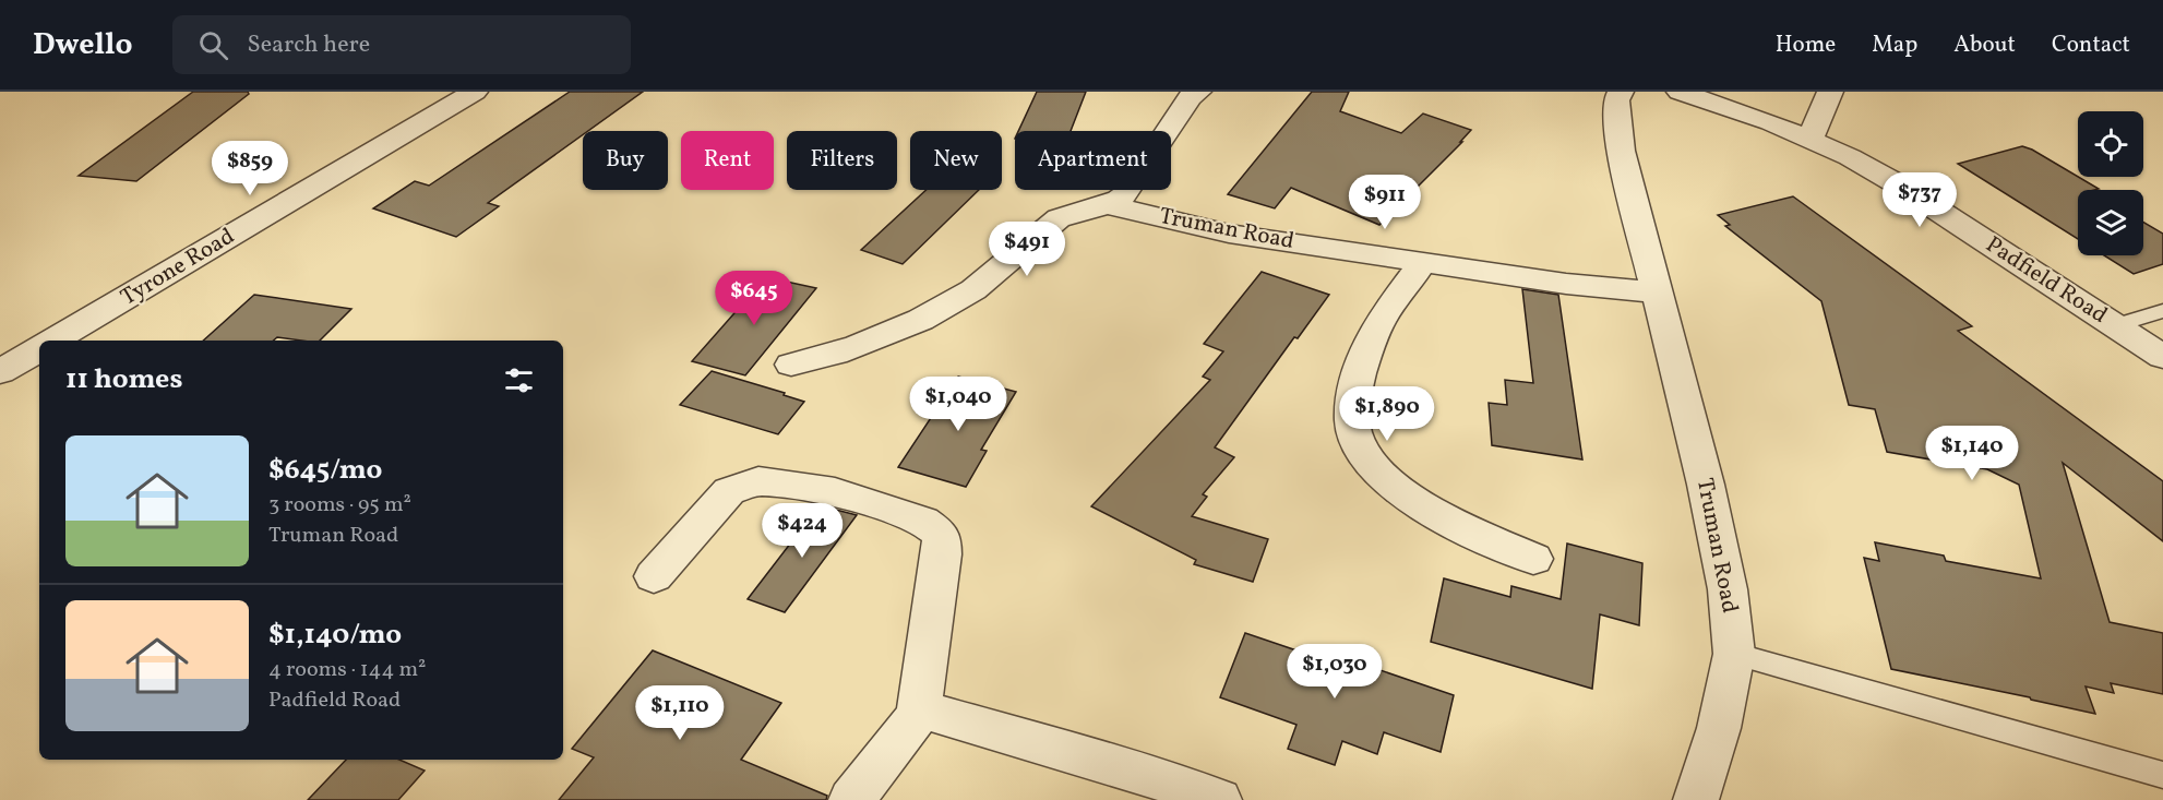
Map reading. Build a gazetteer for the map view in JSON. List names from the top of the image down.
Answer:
{
  "streets": {
    "street": ["Truman Road", "Tyrone Road", "Padfield Road"]
  },
  "page": {
    "header": "Dwello",
    "search": "Search here",
    "nav": [
      "Home",
      "Map",
      "About",
      "Contact"
    ],
    "chip": [
      "Buy",
      "Rent",
      "Filters",
      "New",
      "Apartment"
    ],
    "price": [
      "$859",
      "$737",
      "$911",
      "$491",
      "$645",
      "$1,040",
      "$1,890",
      "$1,140",
      "$424",
      "$1,030",
      "$1,110"
    ],
    "heading": "11 homes",
    "list": [
      {
        "name": "$645/mo",
        "note": "3 rooms · 95 m² · Truman Road"
      },
      {
        "name": "$1,140/mo",
        "note": "4 rooms · 144 m² · Padfield Road"
      }
    ]
  }
}
